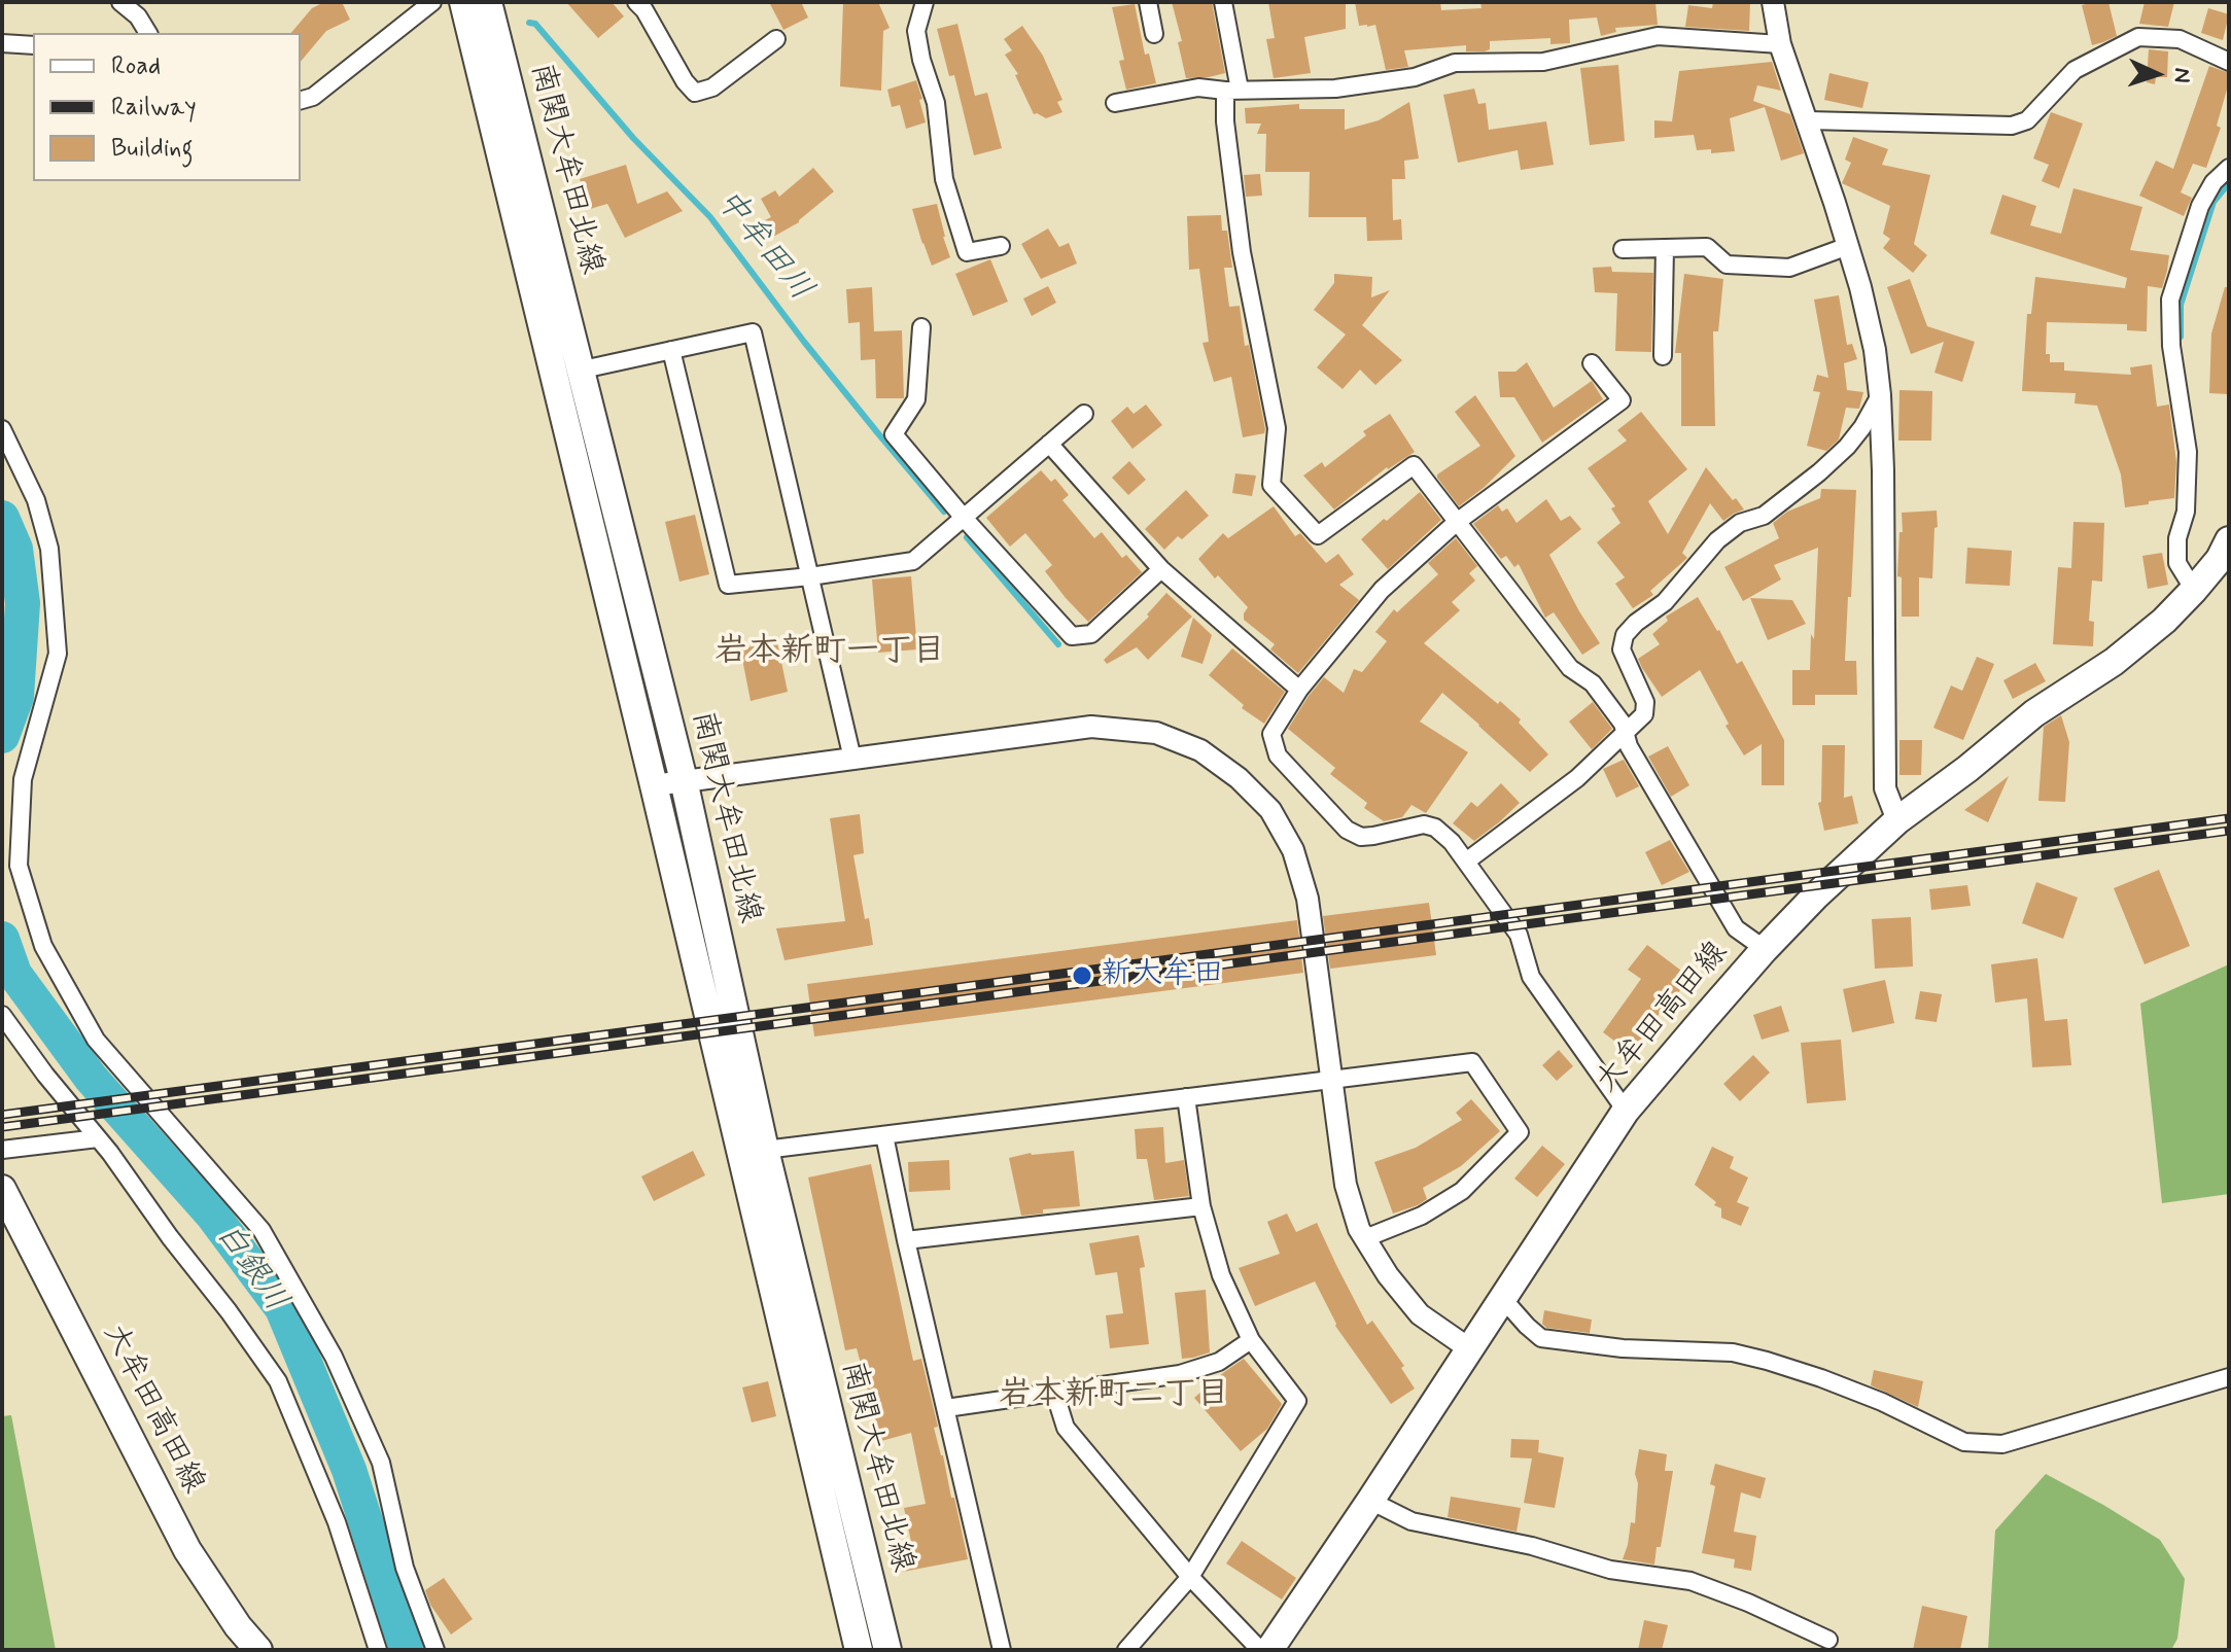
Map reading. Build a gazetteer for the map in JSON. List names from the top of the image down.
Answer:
{
  "streets": {
    "main road": ["南関大牟田北線", "大牟田高田線"]
  },
  "districts": ["岩本新町一丁目", "岩本新町二丁目"],
  "water": ["中牟田川", "白銀川"],
  "places": ["新大牟田"],
  "legend": ["Road", "Railway", "Building"],
  "north": "right"
}
